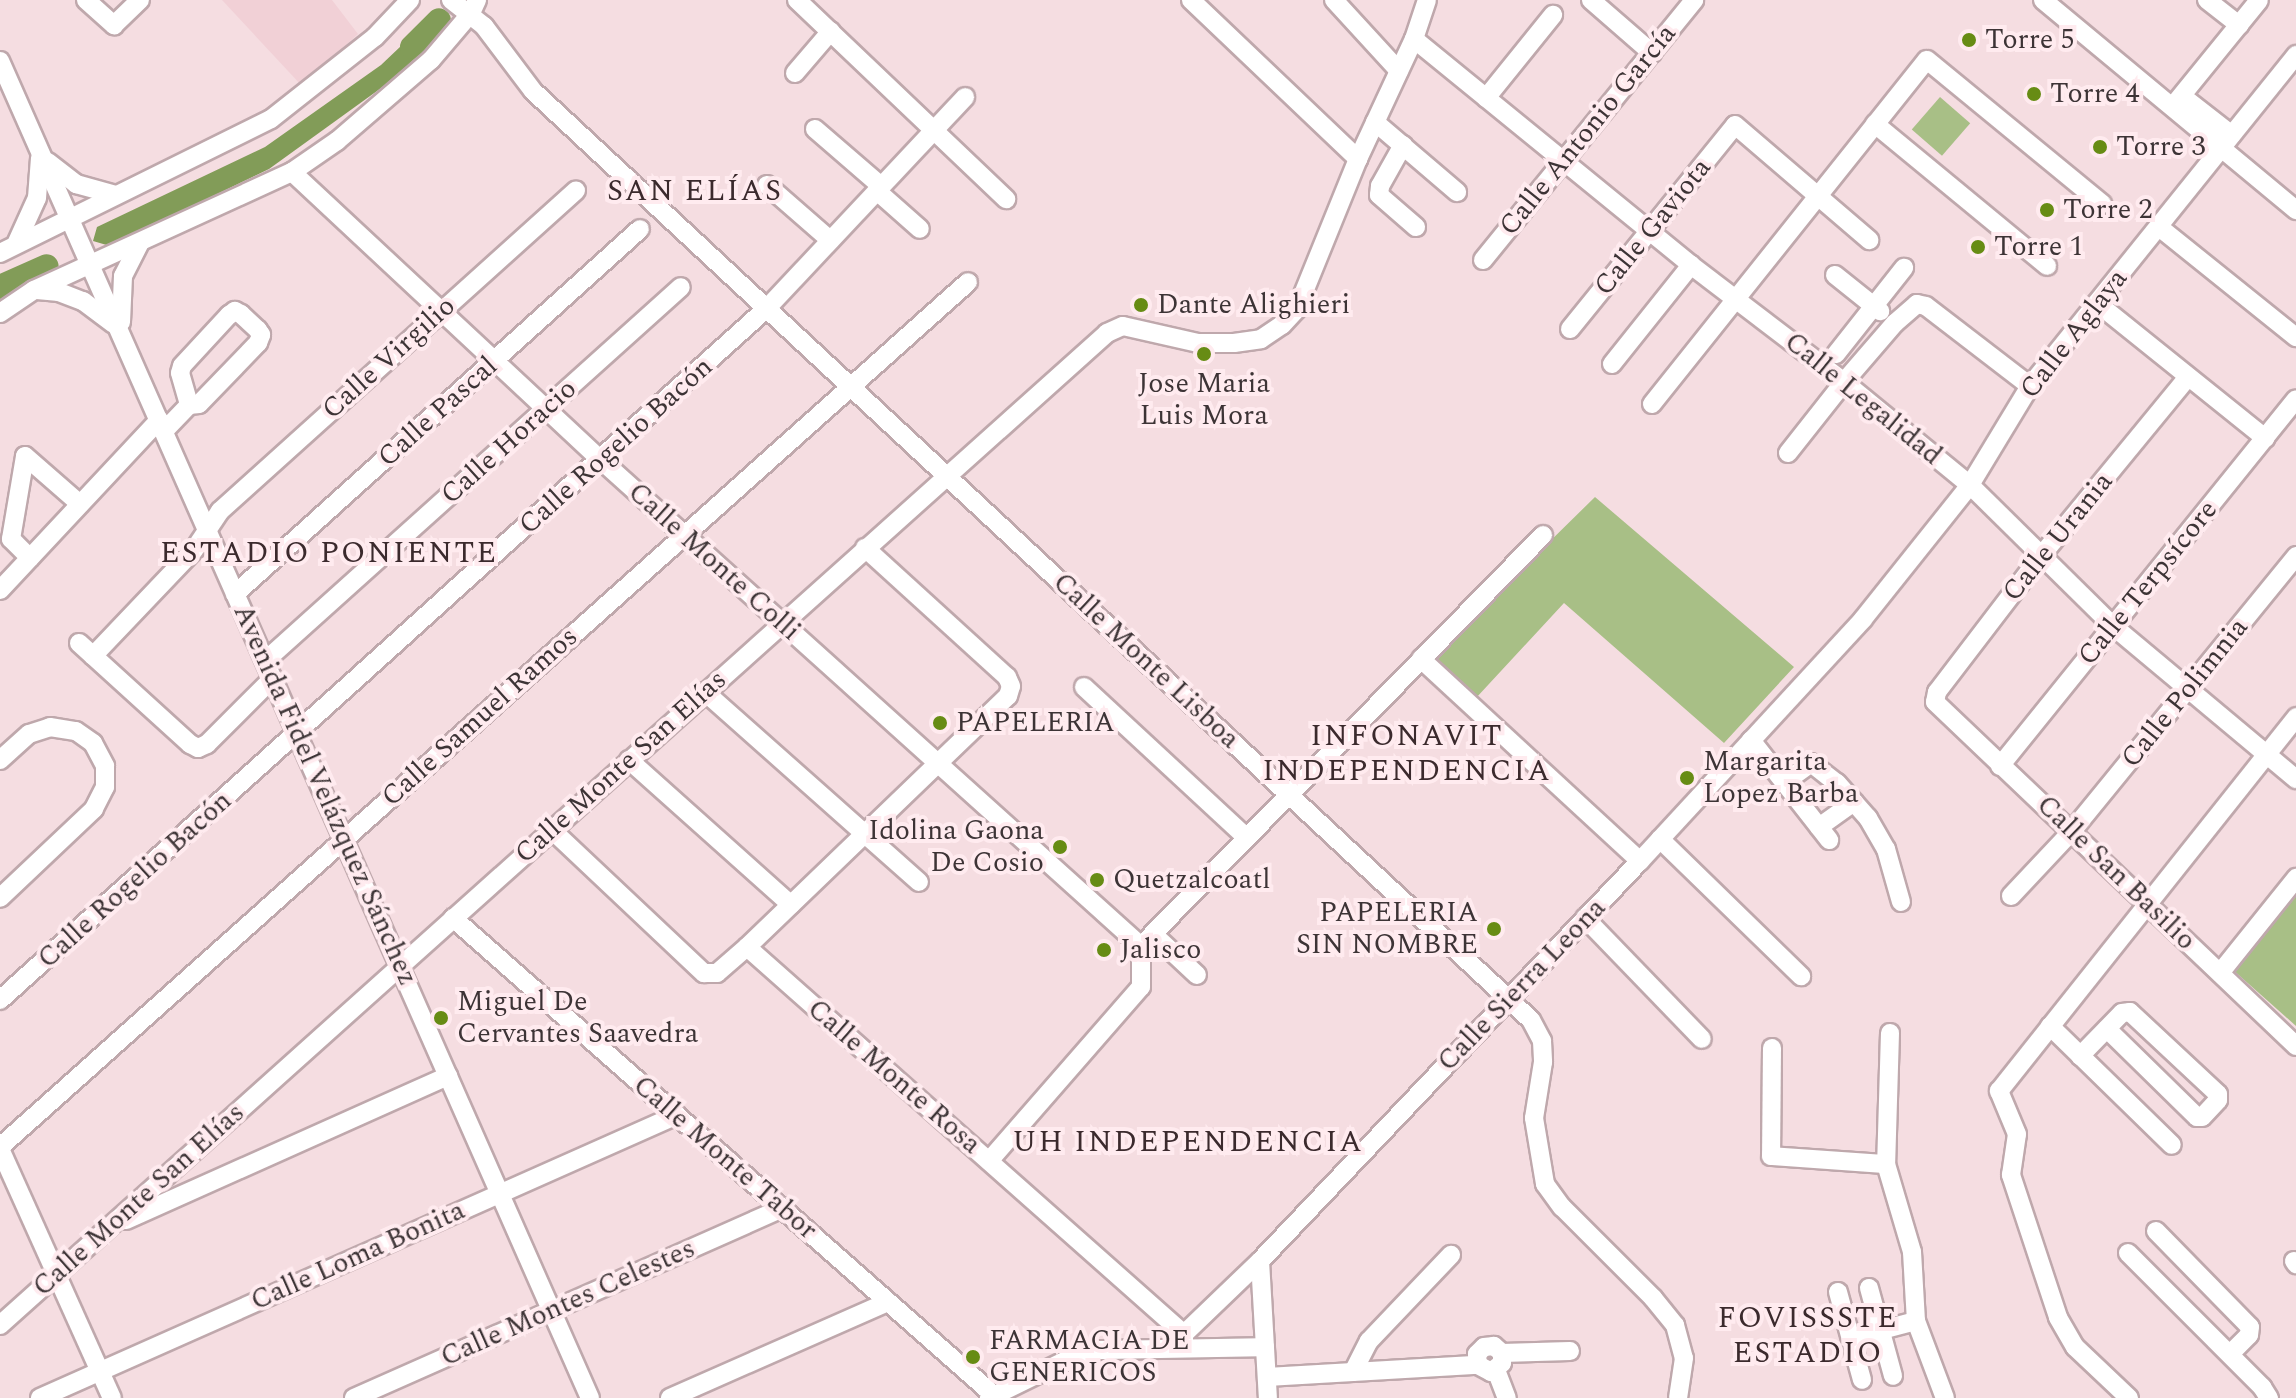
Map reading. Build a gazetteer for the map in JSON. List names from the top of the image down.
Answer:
{
  "streets": {
    "street": [
      "Calle Antonio García",
      "Calle Gaviota",
      "Calle Aglaya",
      "Calle Virgilio",
      "Calle Legalidad",
      "Calle Pascal",
      "Calle Horacio",
      "Calle Rogelio Bacón",
      "Calle Urania",
      "Calle Monte Colli",
      "Calle Terpsícore",
      "Calle Monte Lisboa",
      "Calle Polimnia",
      "Calle Samuel Ramos",
      "Calle Monte San Elías",
      "Avenida Fidel Velázquez Sánchez",
      "Calle San Basilio",
      "Calle Sierra Leona",
      "Calle Monte Rosa",
      "Calle Monte Tabor",
      "Calle Loma Bonita",
      "Calle Montes Celestes"
    ]
  },
  "crossings": [
    ["Calle Antonio García", "Calle Legalidad"],
    ["Calle Gaviota", "Calle Legalidad"],
    ["Calle Aglaya", "Calle Legalidad"],
    ["Calle Aglaya", "Calle Sierra Leona"],
    ["Calle Virgilio", "Calle Horacio"],
    ["Calle Virgilio", "Calle Monte Colli"],
    ["Calle Virgilio", "Avenida Fidel Velázquez Sánchez"],
    ["Calle Legalidad", "Calle Urania"],
    ["Calle Legalidad", "Calle Terpsícore"],
    ["Calle Legalidad", "Calle Polimnia"],
    ["Calle Pascal", "Calle Monte Colli"],
    ["Calle Pascal", "Avenida Fidel Velázquez Sánchez"],
    ["Calle Horacio", "Calle Monte Colli"],
    ["Calle Horacio", "Avenida Fidel Velázquez Sánchez"],
    ["Calle Rogelio Bacón", "Calle Monte Colli"],
    ["Calle Rogelio Bacón", "Calle Monte Lisboa"],
    ["Calle Rogelio Bacón", "Avenida Fidel Velázquez Sánchez"],
    ["Calle Urania", "Calle San Basilio"],
    ["Calle Monte Colli", "Calle Samuel Ramos"],
    ["Calle Monte Colli", "Calle Monte San Elías"],
    ["Calle Terpsícore", "Calle San Basilio"],
    ["Calle Monte Lisboa", "Calle Samuel Ramos"],
    ["Calle Monte Lisboa", "Calle Monte San Elías"],
    ["Calle Monte Lisboa", "Calle Sierra Leona"],
    ["Calle Polimnia", "Calle San Basilio"],
    ["Calle Samuel Ramos", "Avenida Fidel Velázquez Sánchez"],
    ["Calle Monte San Elías", "Avenida Fidel Velázquez Sánchez"],
    ["Calle Monte San Elías", "Calle Monte Tabor"],
    ["Avenida Fidel Velázquez Sánchez", "Calle Loma Bonita"],
    ["Avenida Fidel Velázquez Sánchez", "Calle Montes Celestes"],
    ["Calle Sierra Leona", "Calle Monte Rosa"],
    ["Calle Monte Tabor", "Calle Loma Bonita"],
    ["Calle Monte Tabor", "Calle Montes Celestes"]
  ],
  "districts": [
    "SAN ELÍAS",
    "ESTADIO PONIENTE",
    "INFONAVIT INDEPENDENCIA",
    "UH INDEPENDENCIA",
    "FOVISSSTE ESTADIO"
  ],
  "places": [
    "Torre 5",
    "Torre 4",
    "Torre 3",
    "Torre 2",
    "Torre 1",
    "Dante Alighieri",
    "Jose Maria Luis Mora",
    "PAPELERIA",
    "Margarita Lopez Barba",
    "Idolina Gaona De Cosio",
    "Quetzalcoatl",
    "PAPELERIA SIN NOMBRE",
    "Jalisco",
    "Miguel De Cervantes Saavedra",
    "FARMACIA DE GENERICOS"
  ]
}
